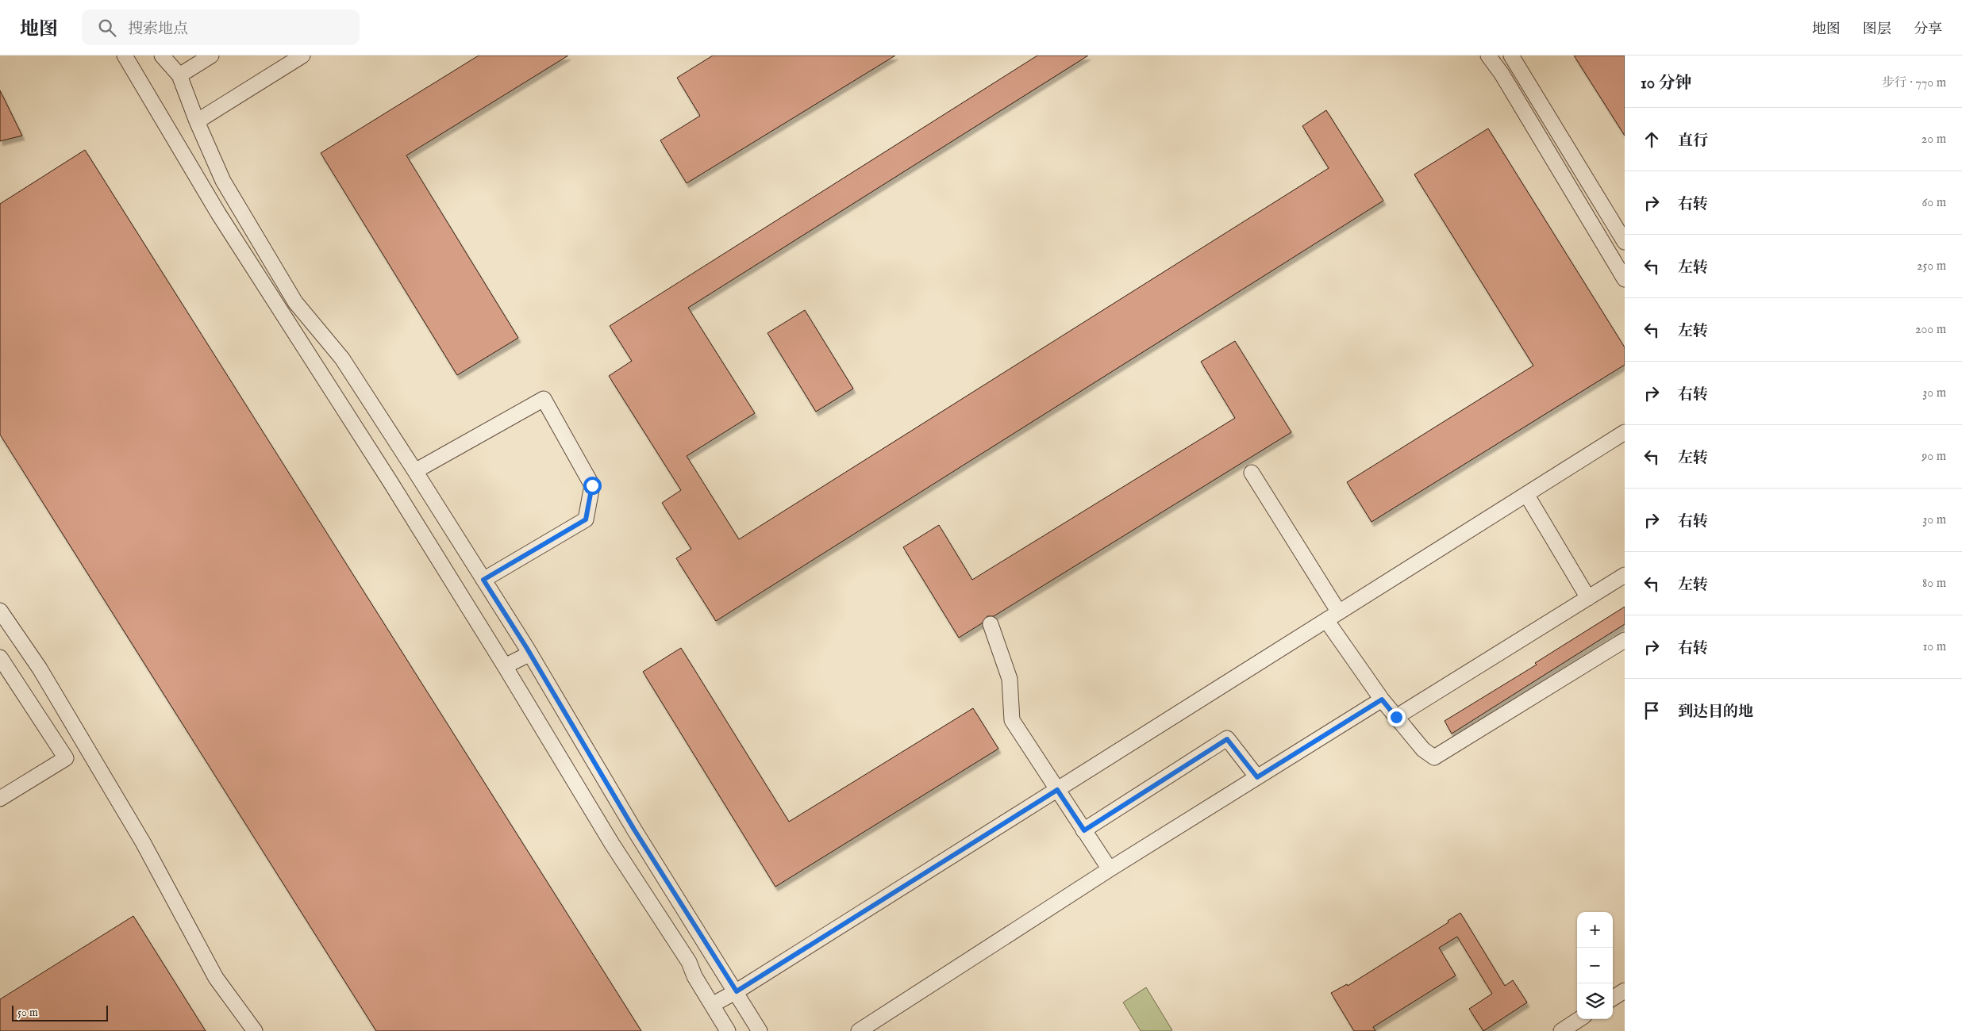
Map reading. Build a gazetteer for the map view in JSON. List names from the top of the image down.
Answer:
{
  "scale_bar": "50 m",
  "page": {
    "header": "地图",
    "search": "搜索地点",
    "nav": ["地图", "图层", "分享"],
    "heading": ["10 分钟", "步行 · 770 m"],
    "list": [
      ["直行", "20 m"],
      ["右转", "60 m"],
      ["左转", "250 m"],
      ["左转", "200 m"],
      ["右转", "30 m"],
      ["左转", "90 m"],
      ["右转", "30 m"],
      ["左转", "80 m"],
      ["右转", "10 m"],
      "到达目的地"
    ],
    "map_buttons": ["+", "−"],
    "scale": "50 m"
  }
}
